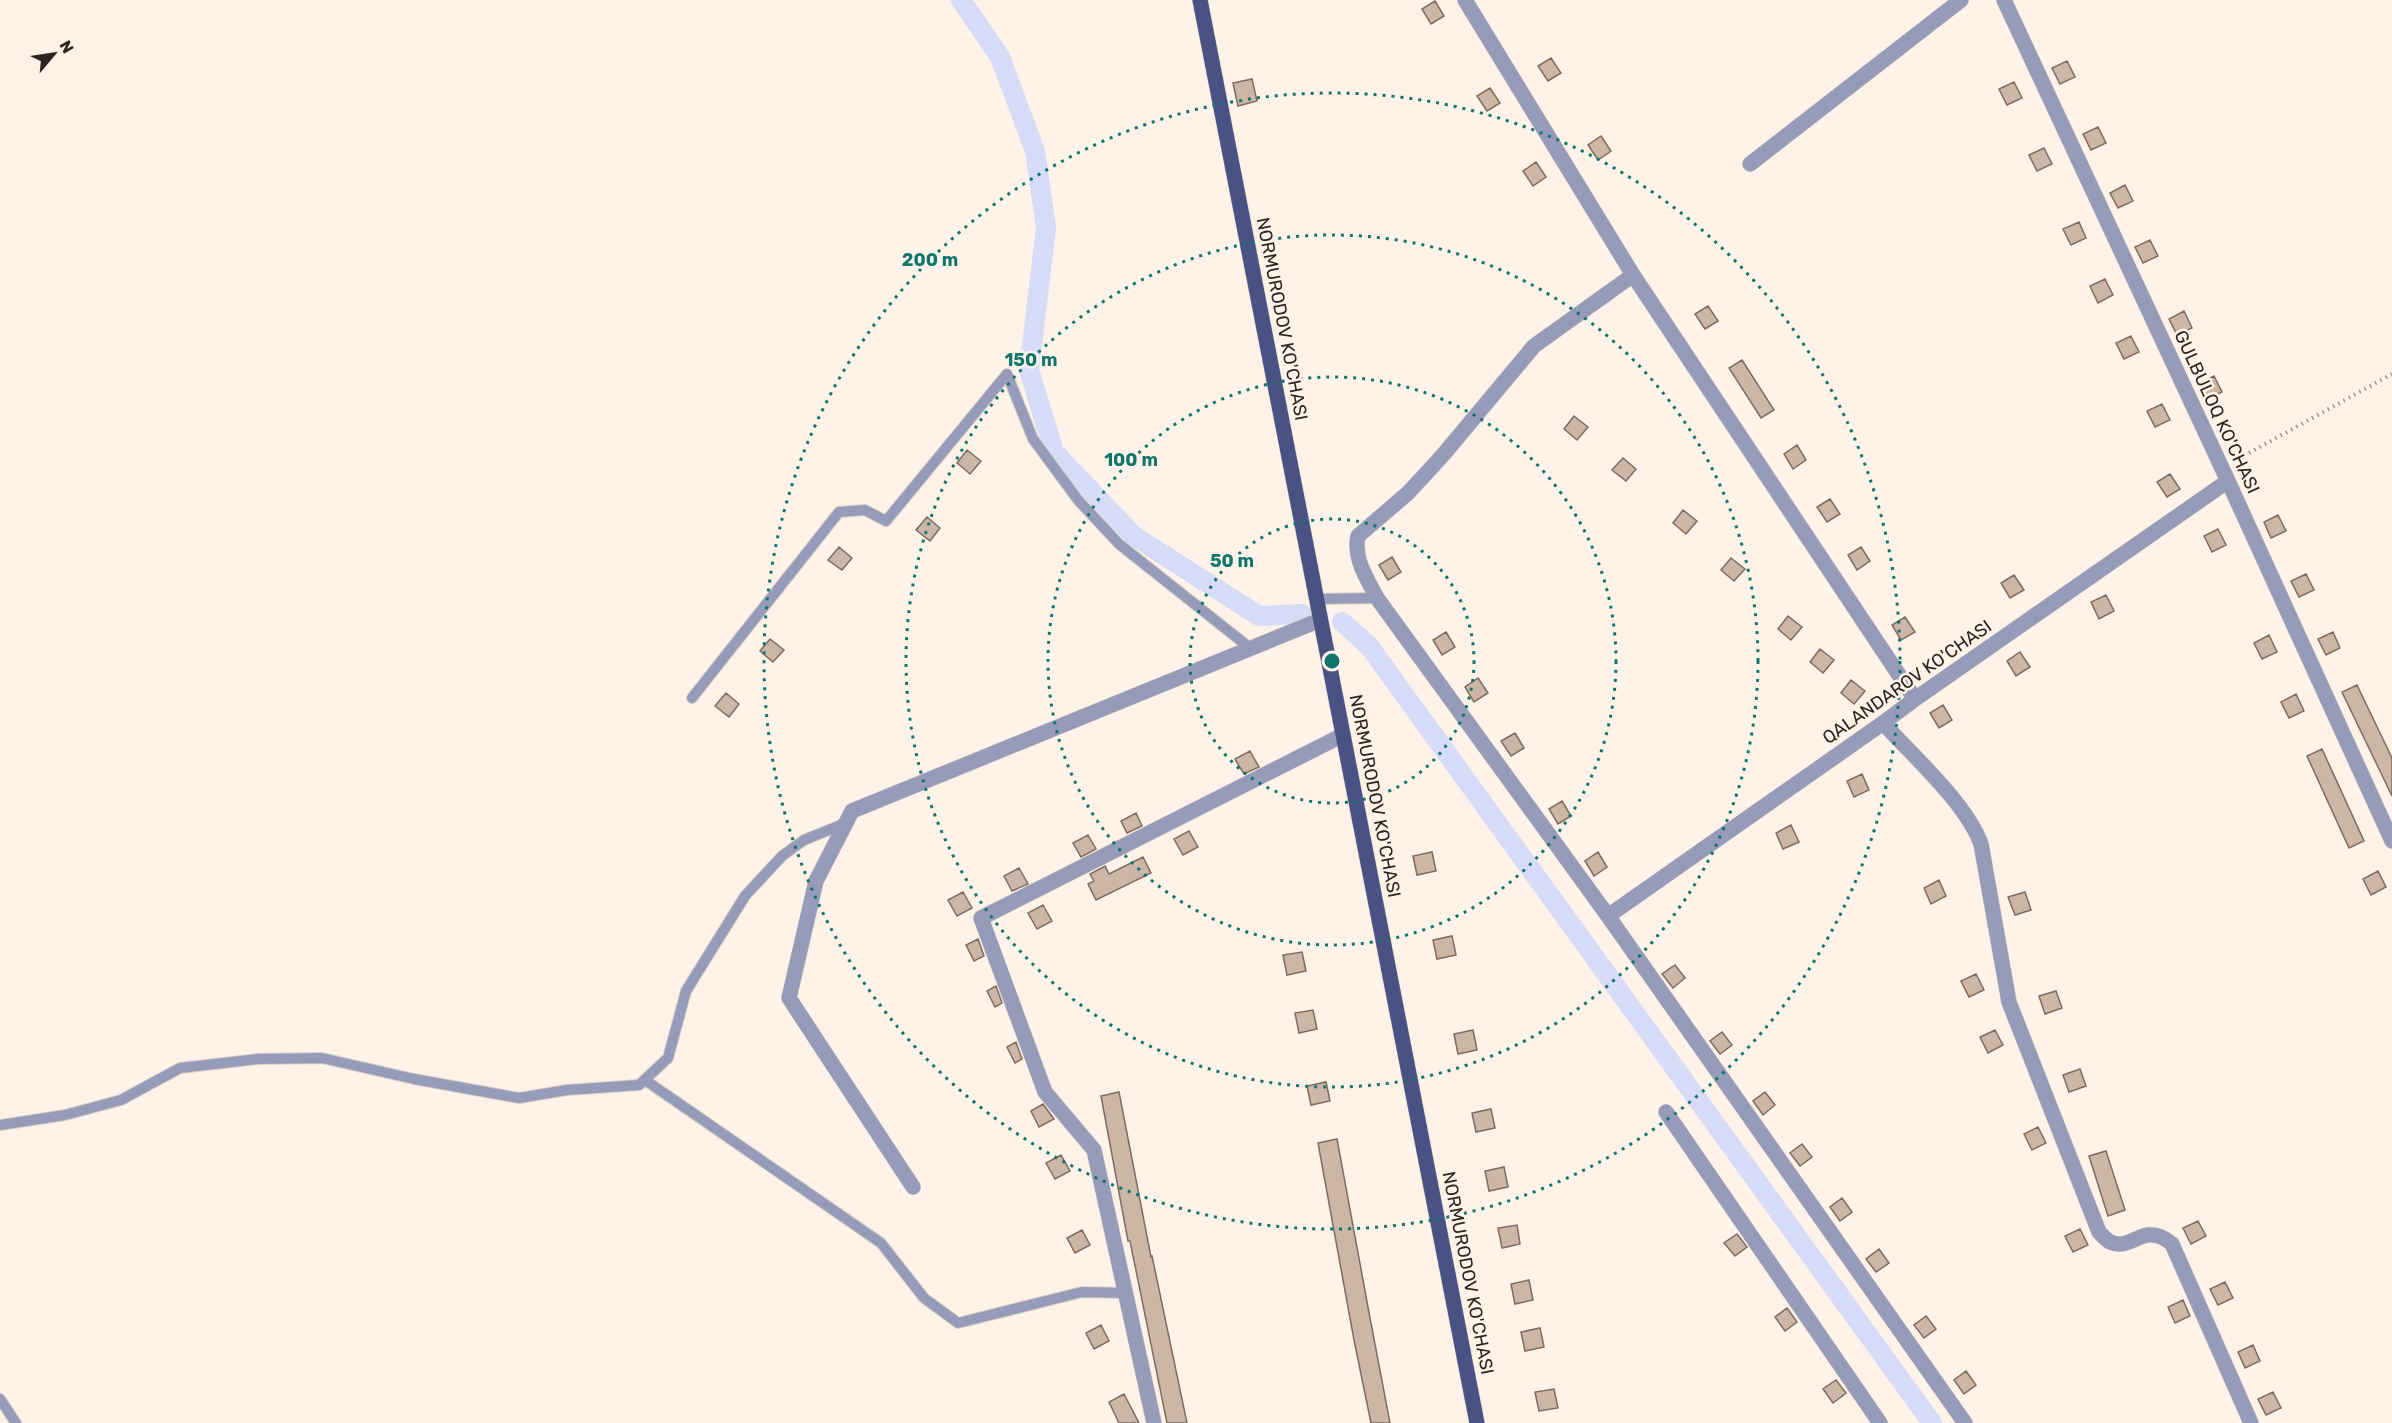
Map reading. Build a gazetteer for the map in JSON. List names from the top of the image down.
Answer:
{
  "streets": {
    "main road": ["NORMURODOV KO'CHASI"],
    "street": ["GULBULOQ KO'CHASI", "QALANDAROV KO'CHASI"]
  },
  "crossings": [
    ["GULBULOQ KO'CHASI", "QALANDAROV KO'CHASI"]
  ],
  "north": "top right",
  "rings": [
    "200 m",
    "150 m",
    "100 m",
    "50 m"
  ]
}
